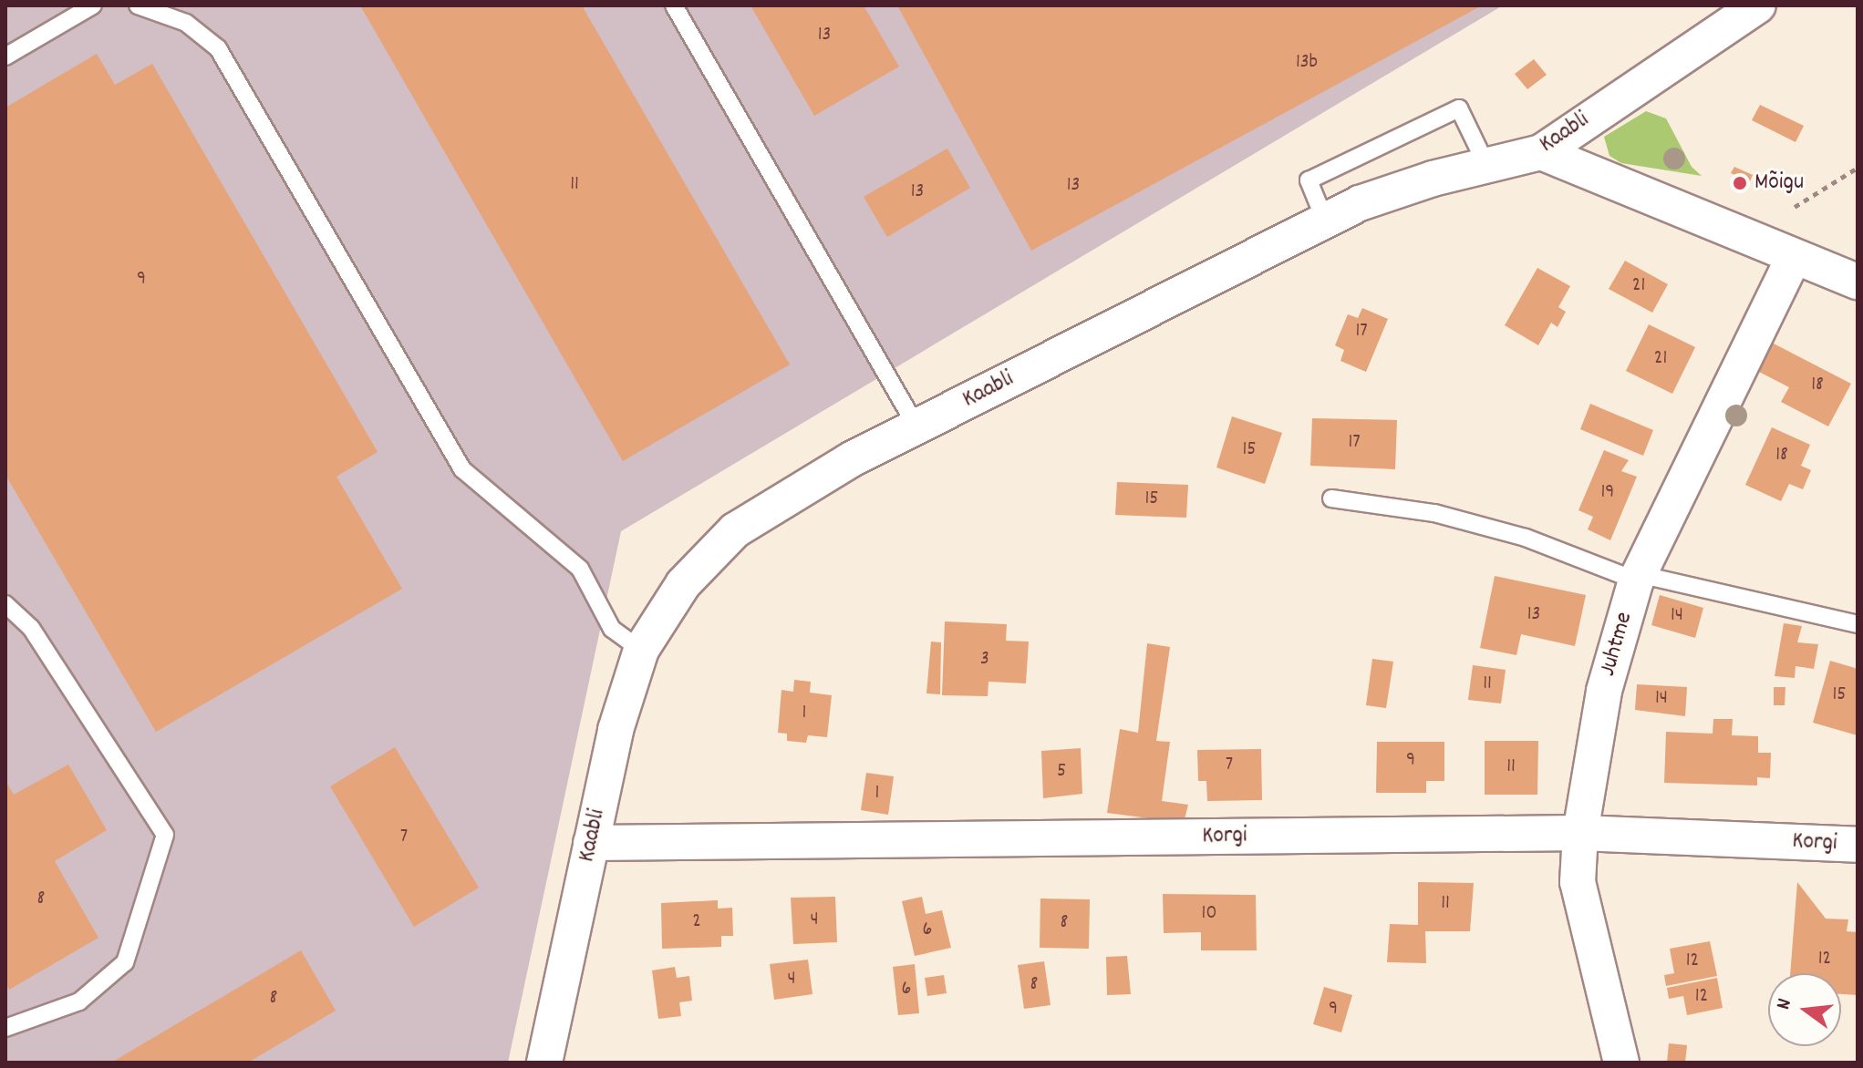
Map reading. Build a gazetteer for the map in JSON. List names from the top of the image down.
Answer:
{
  "streets": {
    "street": ["Kaabli", "Juhtme", "Korgi"]
  },
  "crossings": [
    ["Kaabli", "Korgi"],
    ["Juhtme", "Korgi"]
  ],
  "places": ["Mõigu"],
  "house_numbers": [
    "13",
    "13b",
    "11",
    "13",
    "13",
    "9",
    "21",
    "17",
    "21",
    "18",
    "17",
    "15",
    "18",
    "19",
    "15",
    "13",
    "14",
    "3",
    "11",
    "15",
    "14",
    "1",
    "9",
    "7",
    "11",
    "5",
    "1",
    "7",
    "8",
    "11",
    "10",
    "4",
    "2",
    "8",
    "6",
    "12",
    "12",
    "4",
    "8",
    "6",
    "12",
    "8",
    "9"
  ],
  "north": "left"
}
